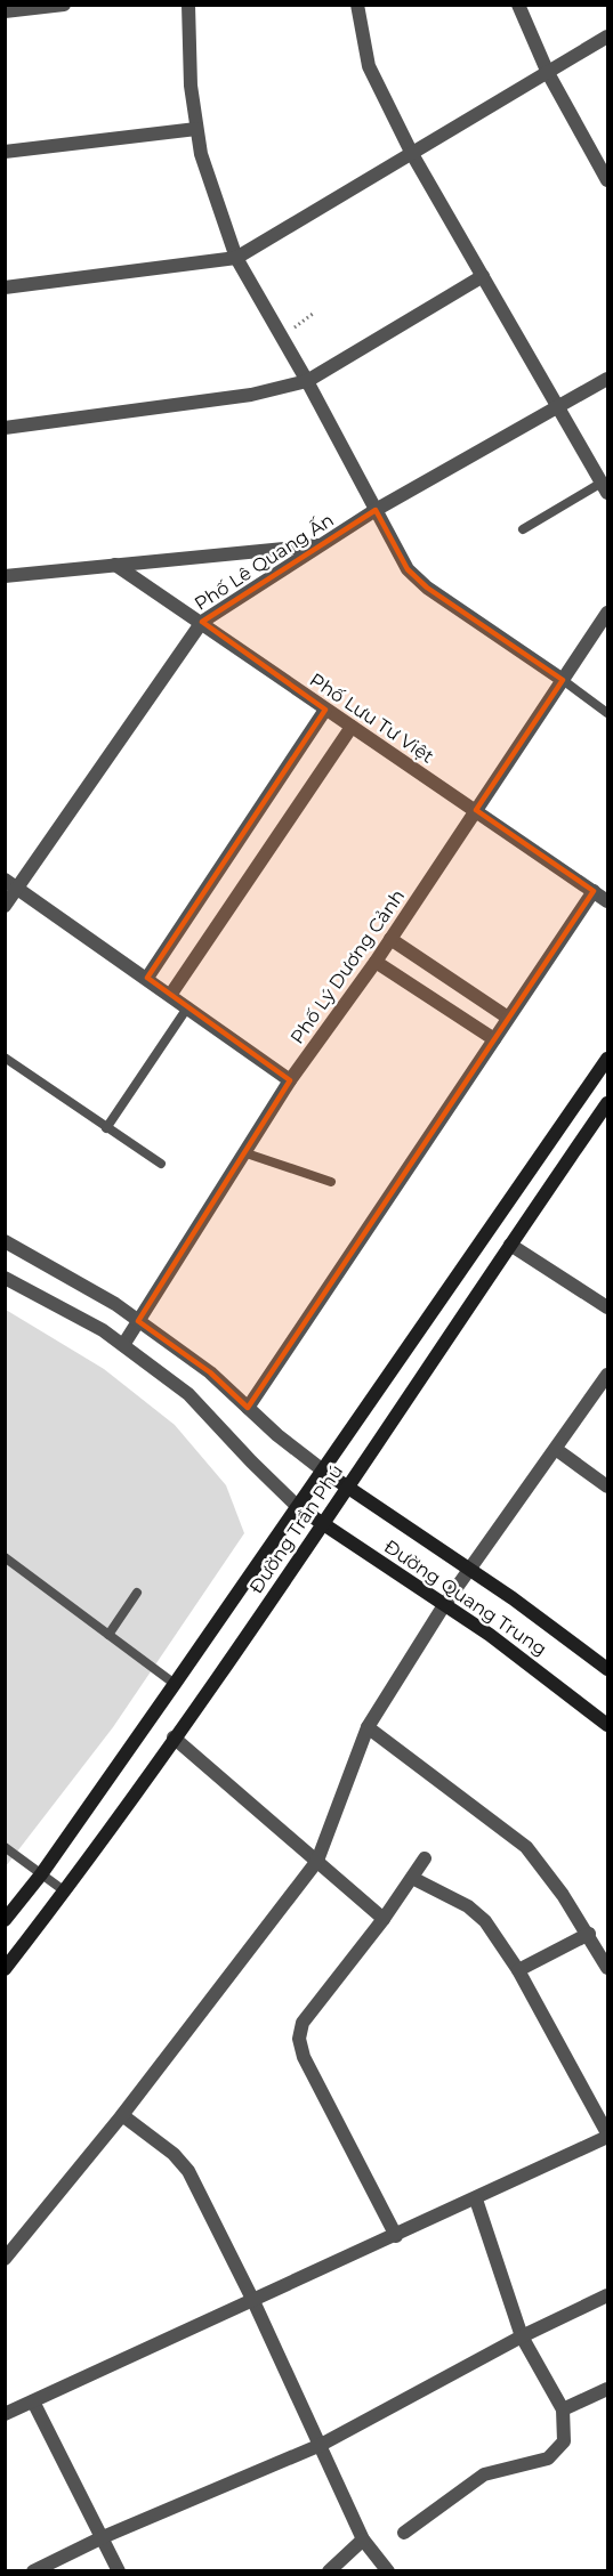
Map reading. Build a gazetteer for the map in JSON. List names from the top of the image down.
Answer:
{
  "streets": {
    "main road": ["Đường Trần Phú", "Đường Quang Trung"],
    "street": ["Phố Lê Quang Ấn", "Phố Lưu Tư Việt", "Phố Lý Dương Cảnh"]
  },
  "crossings": [
    ["Phố Lê Quang Ấn", "Phố Lưu Tư Việt"],
    ["Phố Lưu Tư Việt", "Phố Lý Dương Cảnh"],
    ["Đường Trần Phú", "Đường Quang Trung"]
  ]
}
